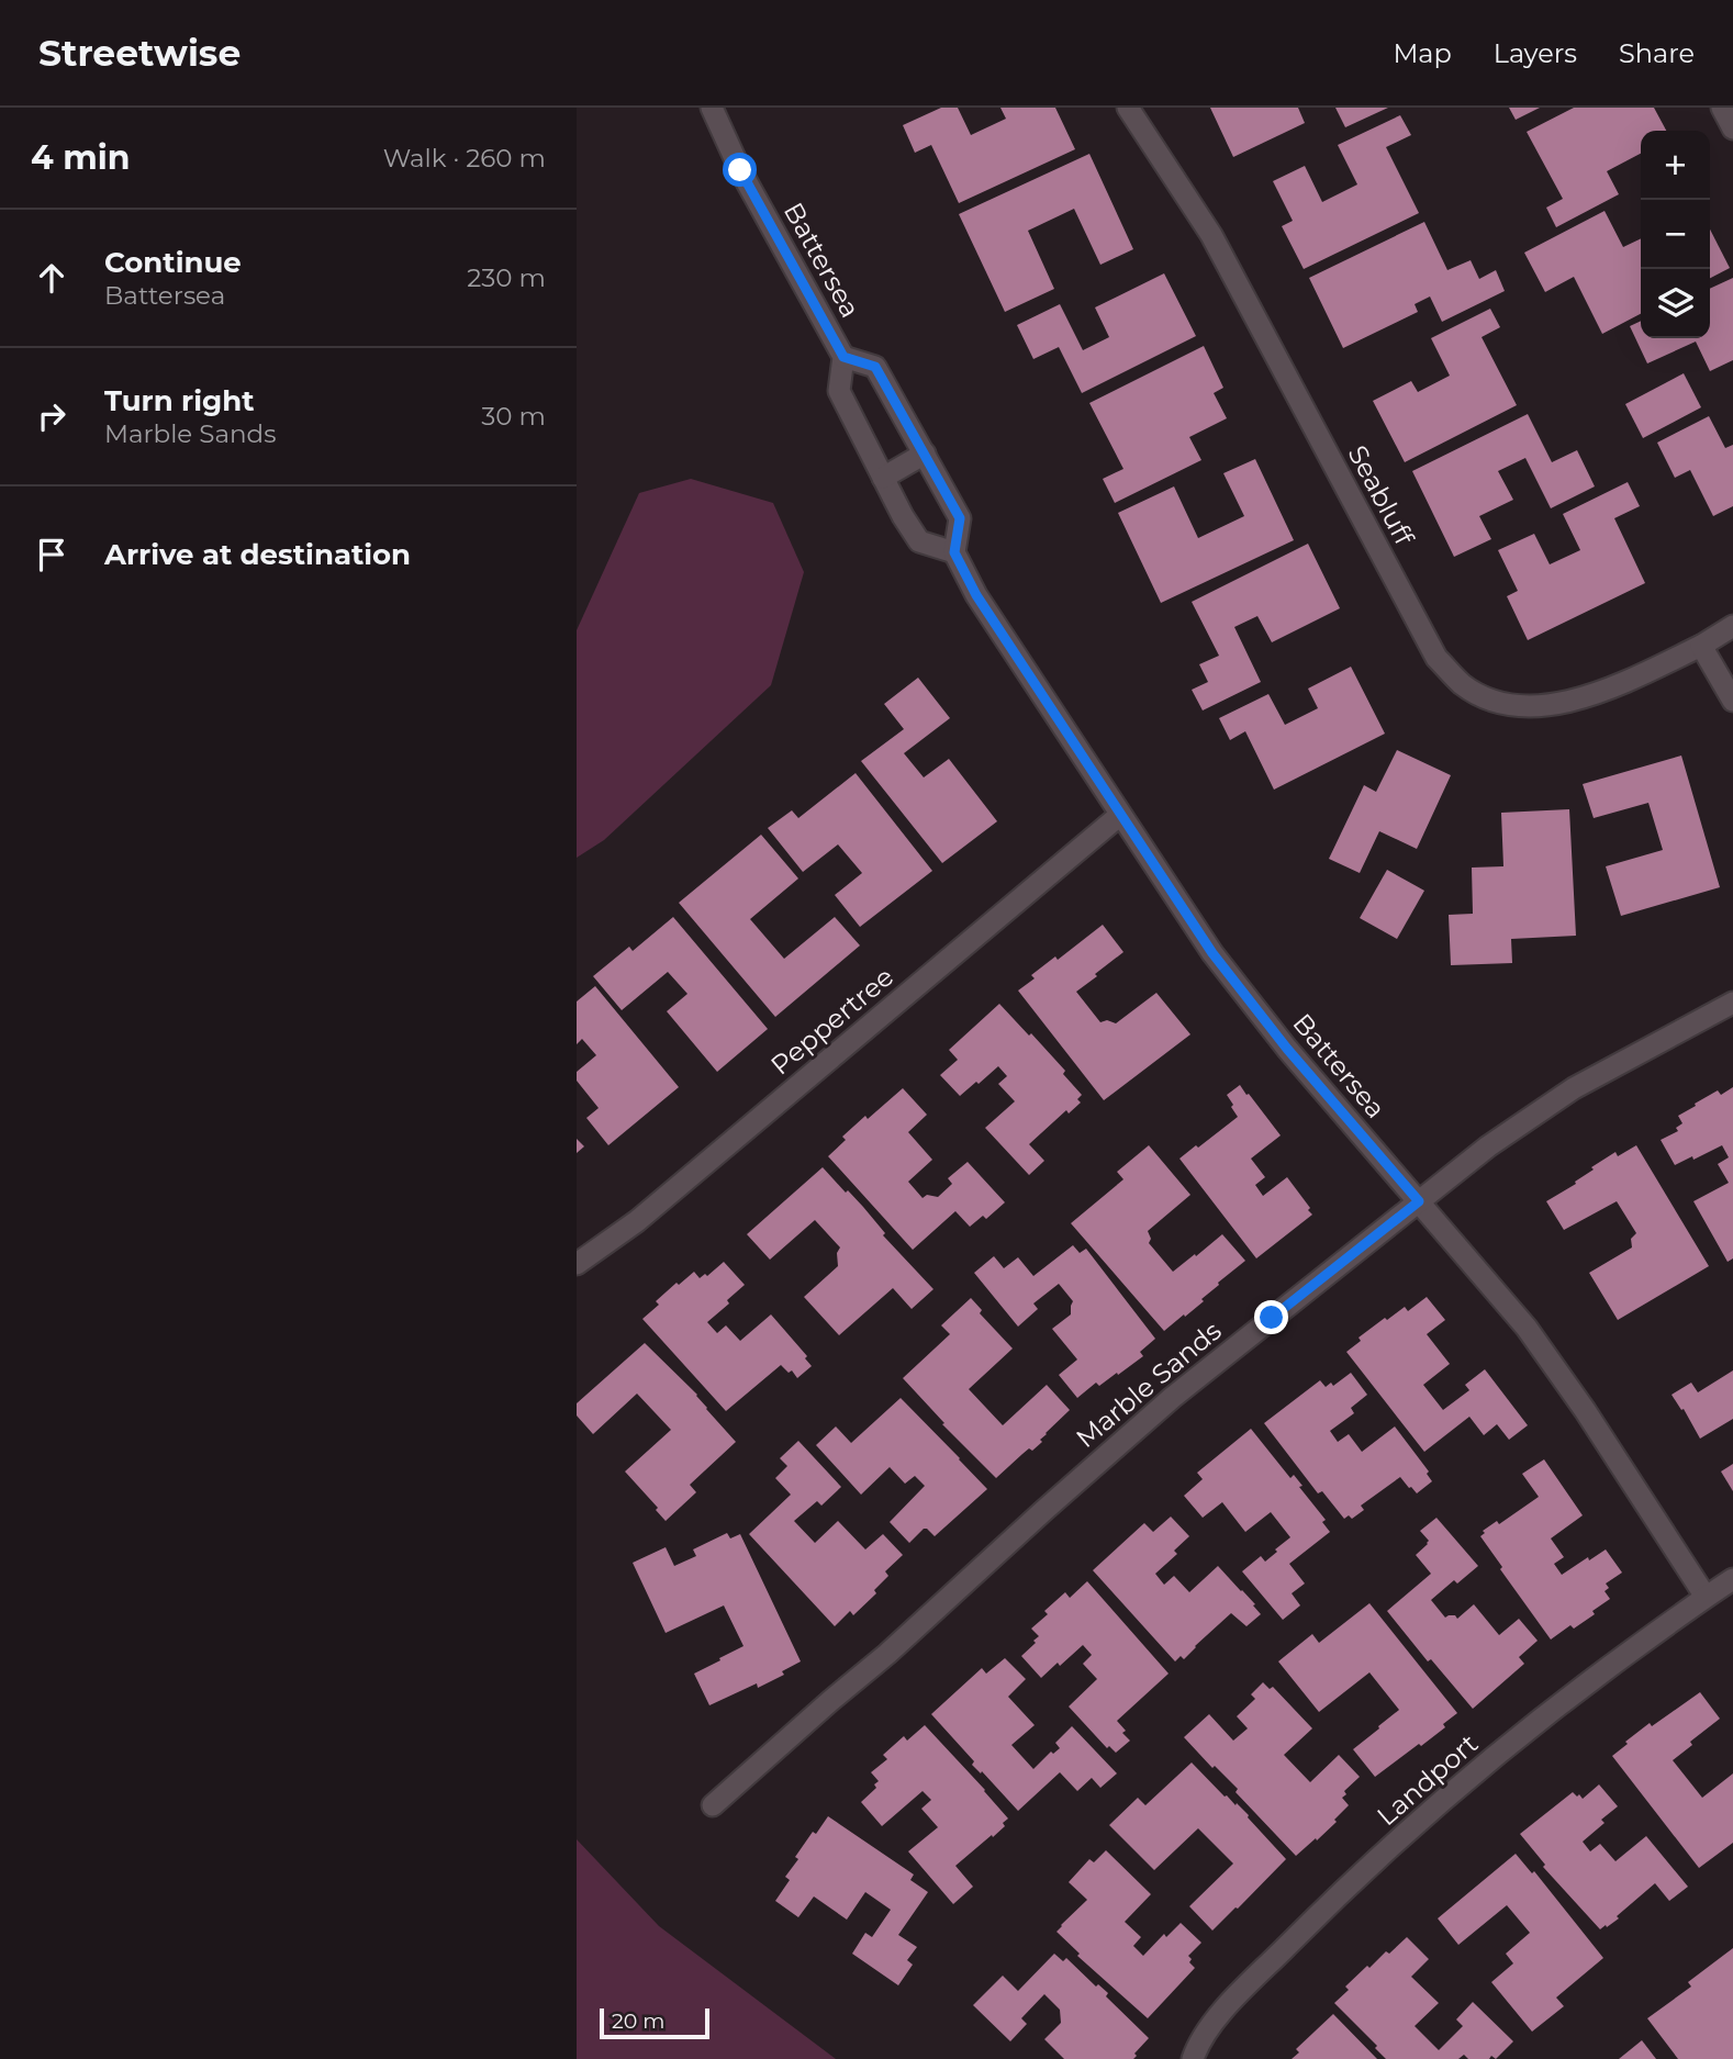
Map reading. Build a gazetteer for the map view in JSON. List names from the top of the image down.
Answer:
{
  "streets": {
    "street": [
      "Battersea",
      "Seabluff",
      "Peppertree",
      "Marble Sands",
      "Landport"
    ]
  },
  "crossings": [
    ["Battersea", "Peppertree"],
    ["Battersea", "Marble Sands"],
    ["Battersea", "Landport"]
  ],
  "scale_bar": "20 m",
  "page": {
    "header": "Streetwise",
    "nav": ["Map", "Layers", "Share"],
    "heading": ["4 min", "Walk · 260 m"],
    "map_buttons": ["+", "−"],
    "list": [
      ["Continue", "Battersea", "230 m"],
      ["Turn right", "Marble Sands", "30 m"],
      "Arrive at destination"
    ],
    "scale": "20 m"
  }
}
